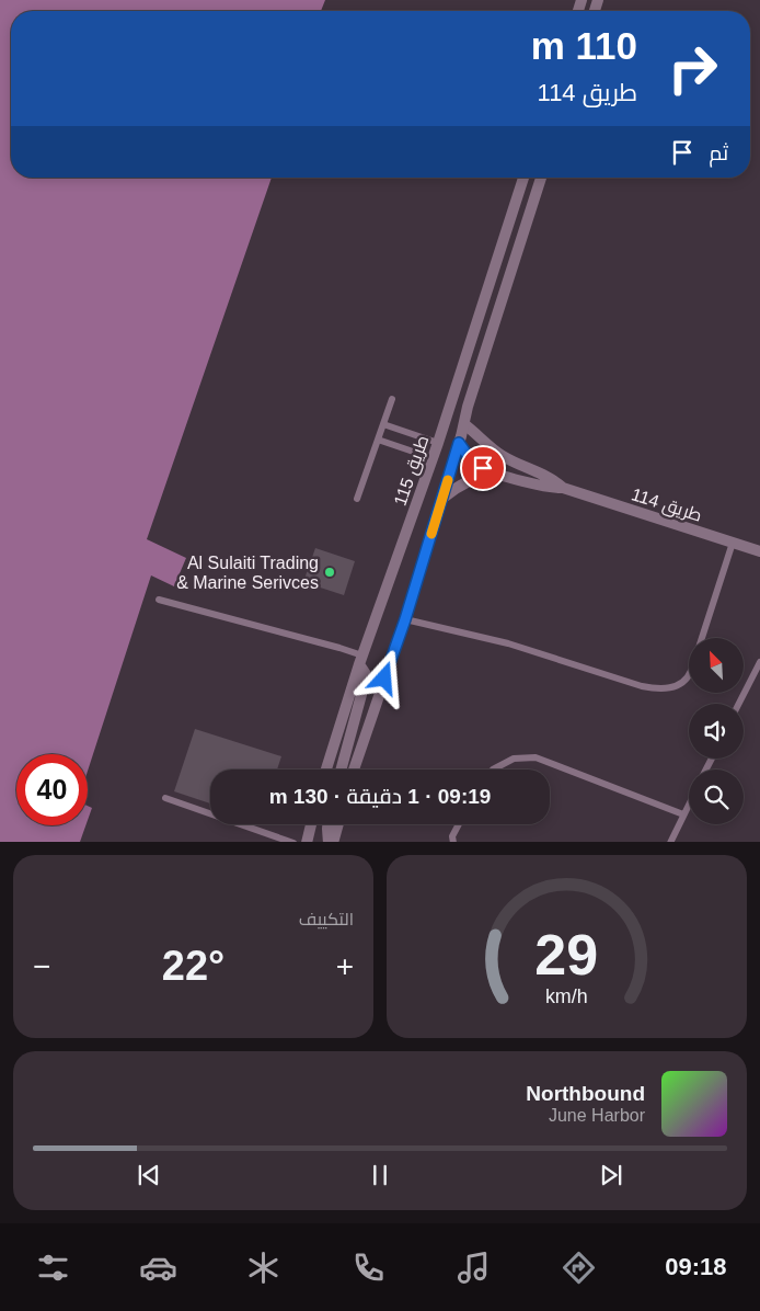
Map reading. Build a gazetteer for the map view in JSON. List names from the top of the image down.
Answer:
{
  "streets": {
    "street": ["طريق 115", "طريق 114"]
  },
  "crossings": [
    ["طريق 115", "طريق 114"]
  ],
  "places": ["Al Sulaiti Trading & Marine Serivces"],
  "north": "top left",
  "page": {
    "turn": ["110 m", "طريق 114"],
    "then": "ثم",
    "limit": "40",
    "trip": "09:19 · 1 دقيقة · 130 m",
    "tile": "التكييف",
    "heat": ["−", "22°", "+"],
    "song": ["Northbound", "June Harbor"],
    "tabs": "09:18",
    "gauge": ["29", "km/h"]
  }
}
